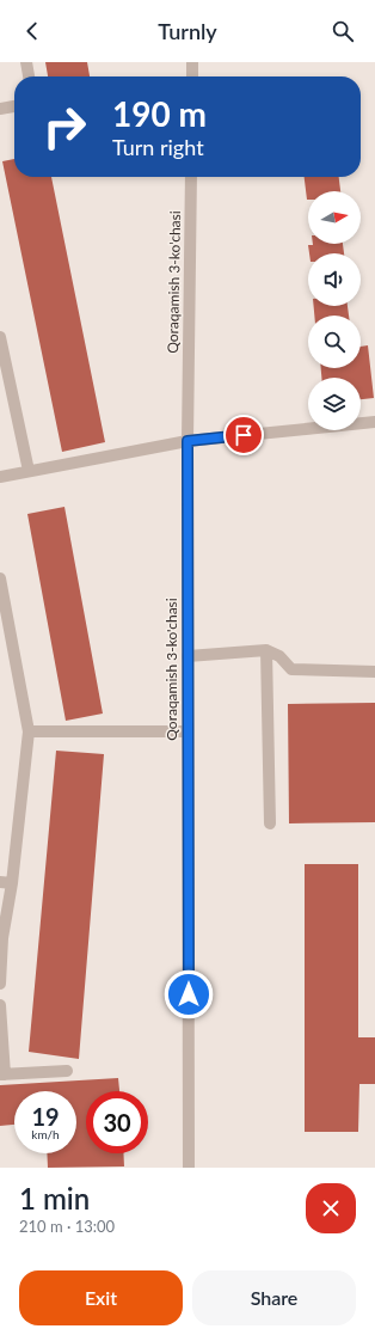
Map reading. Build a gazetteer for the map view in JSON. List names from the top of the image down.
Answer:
{
  "streets": {
    "street": ["Qoraqamish 3-ko'chasi"]
  },
  "north": "right",
  "page": {
    "header": "Turnly",
    "turn": ["190 m", "Turn right"],
    "speed": "19 km/h",
    "limit": "30",
    "heading": ["1 min", "210 m · 13:00"],
    "buttons": ["Exit", "Share"]
  }
}
